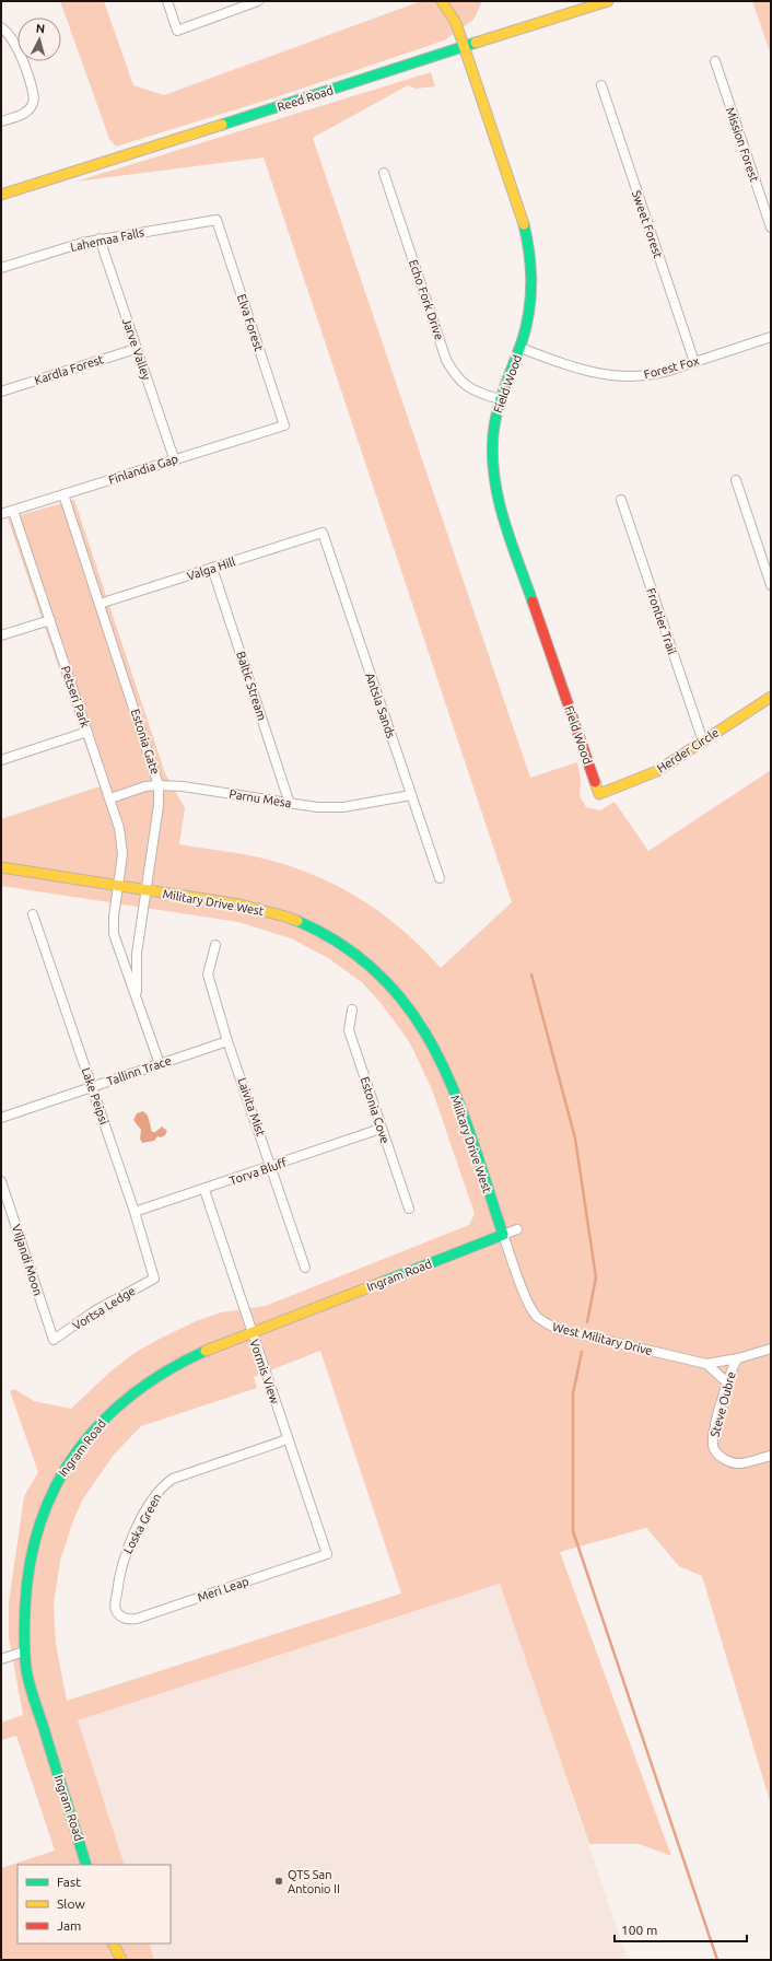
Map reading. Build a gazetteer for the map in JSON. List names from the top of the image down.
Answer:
{
  "streets": {
    "street": [
      "Reed Road",
      "Mission Forest",
      "Sweet Forest",
      "Lahemaa Falls",
      "Echo Fork Drive",
      "Elva Forest",
      "Jarve Valley",
      "Forest Fox",
      "Kardla Forest",
      "Field Wood",
      "Finlandia Gap",
      "Valga Hill",
      "Frontier Trail",
      "Baltic Stream",
      "Petseri Park",
      "Antsla Sands",
      "Estonia Gate",
      "Herder Circle",
      "Parnu Mesa",
      "Military Drive West",
      "Tallinn Trace",
      "Lake Peipsi",
      "Laivita Mist",
      "Estonia Cove",
      "Torva Bluff",
      "Viljandi Moon",
      "Ingram Road",
      "Vortsa Ledge",
      "West Military Drive",
      "Vormis View",
      "Steve Oubre",
      "Loska Green",
      "Meri Leap"
    ]
  },
  "crossings": [
    ["Reed Road", "Field Wood"],
    ["Sweet Forest", "Forest Fox"],
    ["Lahemaa Falls", "Elva Forest"],
    ["Lahemaa Falls", "Jarve Valley"],
    ["Echo Fork Drive", "Field Wood"],
    ["Elva Forest", "Finlandia Gap"],
    ["Jarve Valley", "Kardla Forest"],
    ["Jarve Valley", "Finlandia Gap"],
    ["Forest Fox", "Field Wood"],
    ["Field Wood", "Herder Circle"],
    ["Finlandia Gap", "Petseri Park"],
    ["Finlandia Gap", "Estonia Gate"],
    ["Valga Hill", "Baltic Stream"],
    ["Valga Hill", "Antsla Sands"],
    ["Valga Hill", "Estonia Gate"],
    ["Frontier Trail", "Herder Circle"],
    ["Baltic Stream", "Parnu Mesa"],
    ["Petseri Park", "Estonia Gate"],
    ["Petseri Park", "Parnu Mesa"],
    ["Petseri Park", "Military Drive West"],
    ["Antsla Sands", "Parnu Mesa"],
    ["Estonia Gate", "Parnu Mesa"],
    ["Estonia Gate", "Military Drive West"],
    ["Estonia Gate", "Tallinn Trace"],
    ["Military Drive West", "Ingram Road"],
    ["Military Drive West", "West Military Drive"],
    ["Tallinn Trace", "Lake Peipsi"],
    ["Tallinn Trace", "Laivita Mist"],
    ["Lake Peipsi", "Torva Bluff"],
    ["Lake Peipsi", "Vortsa Ledge"],
    ["Laivita Mist", "Torva Bluff"],
    ["Estonia Cove", "Torva Bluff"],
    ["Torva Bluff", "Vormis View"],
    ["Viljandi Moon", "Vortsa Ledge"],
    ["Ingram Road", "West Military Drive"],
    ["Ingram Road", "Vormis View"],
    ["West Military Drive", "Steve Oubre"],
    ["Vormis View", "Loska Green"],
    ["Vormis View", "Meri Leap"],
    ["Loska Green", "Meri Leap"]
  ],
  "places": ["QTS San Antonio II"],
  "legend": ["Fast", "Slow", "Jam"],
  "scale_bar": "100 m",
  "north": "top"
}
